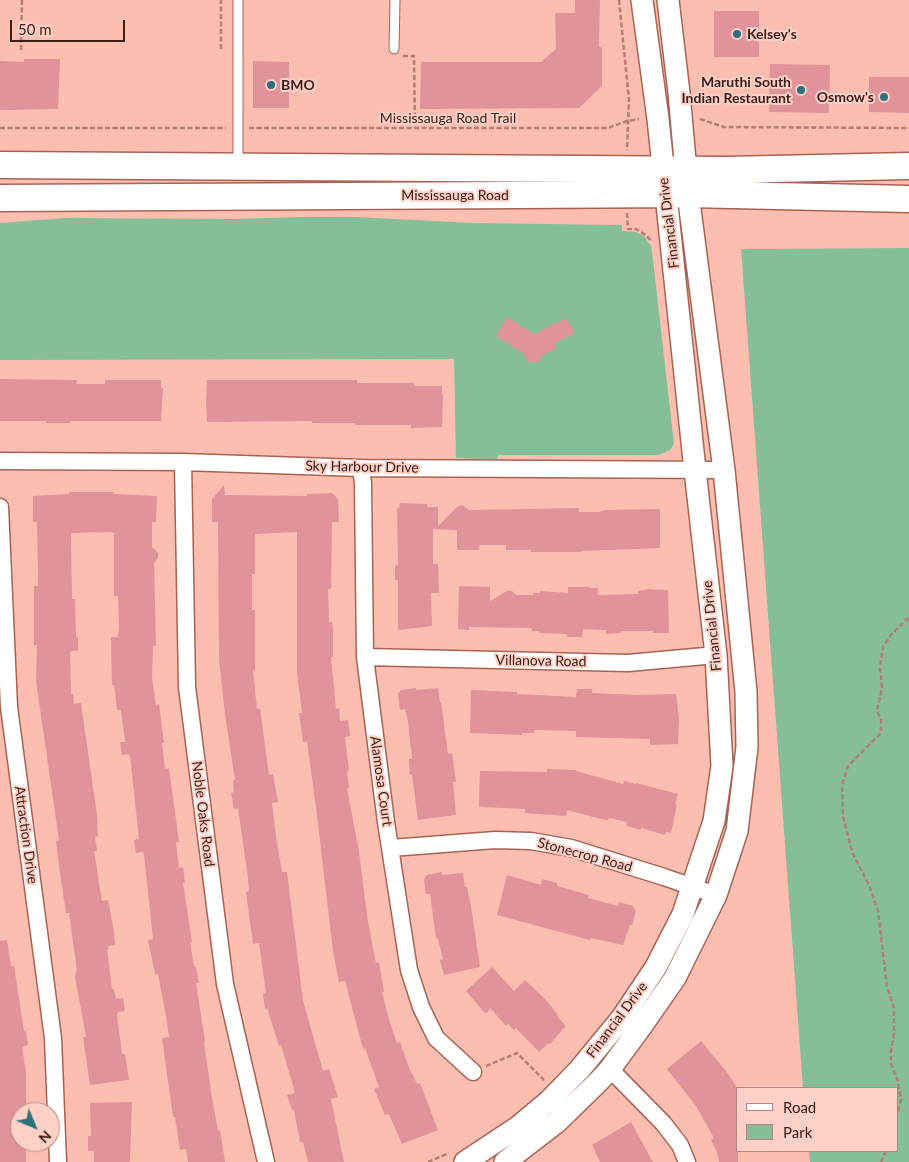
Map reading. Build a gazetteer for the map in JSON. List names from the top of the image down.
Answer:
{
  "streets": {
    "main road": ["Mississauga Road"],
    "street": [
      "Financial Drive",
      "Sky Harbour Drive",
      "Villanova Road",
      "Alamosa Court",
      "Noble Oaks Road",
      "Attraction Drive",
      "Stonecrop Road"
    ],
    "path": ["Mississauga Road Trail"]
  },
  "crossings": [
    ["Mississauga Road", "Financial Drive"],
    ["Financial Drive", "Sky Harbour Drive"],
    ["Financial Drive", "Villanova Road"],
    ["Financial Drive", "Stonecrop Road"],
    ["Sky Harbour Drive", "Alamosa Court"],
    ["Sky Harbour Drive", "Noble Oaks Road"],
    ["Villanova Road", "Alamosa Court"],
    ["Alamosa Court", "Stonecrop Road"]
  ],
  "places": [
    "Kelsey's",
    "BMO",
    "Maruthi South Indian Restaurant",
    "Osmow's"
  ],
  "legend": ["Road", "Park"],
  "scale_bar": "50 m",
  "north": "bottom right"
}
